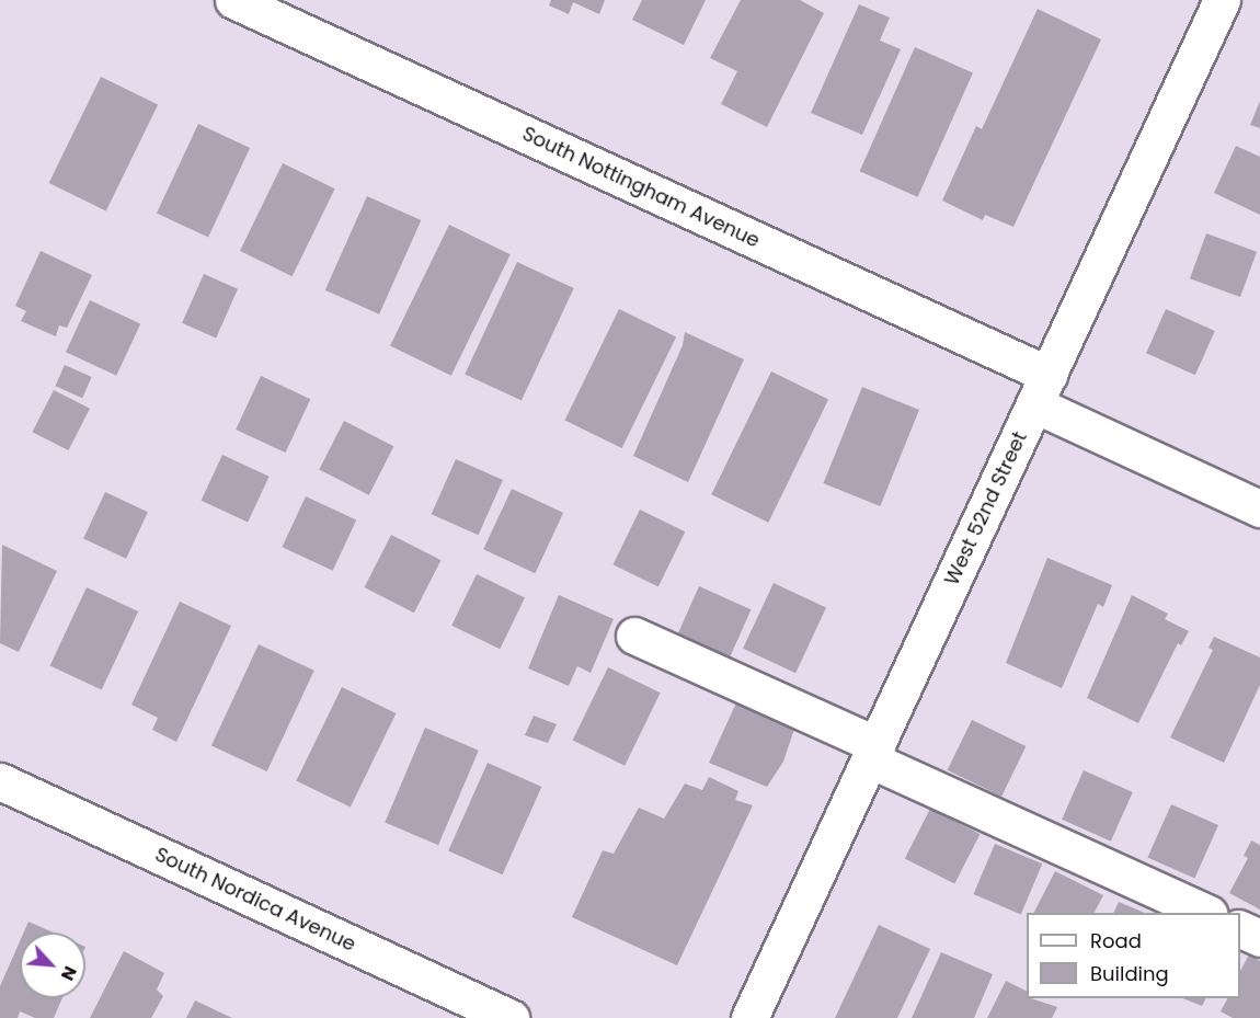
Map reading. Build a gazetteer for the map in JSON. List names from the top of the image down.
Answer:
{
  "streets": {
    "street": ["South Nottingham Avenue", "West 52nd Street", "South Nordica Avenue"]
  },
  "crossings": [
    ["South Nottingham Avenue", "West 52nd Street"]
  ],
  "legend": ["Road", "Building"],
  "north": "bottom right"
}
